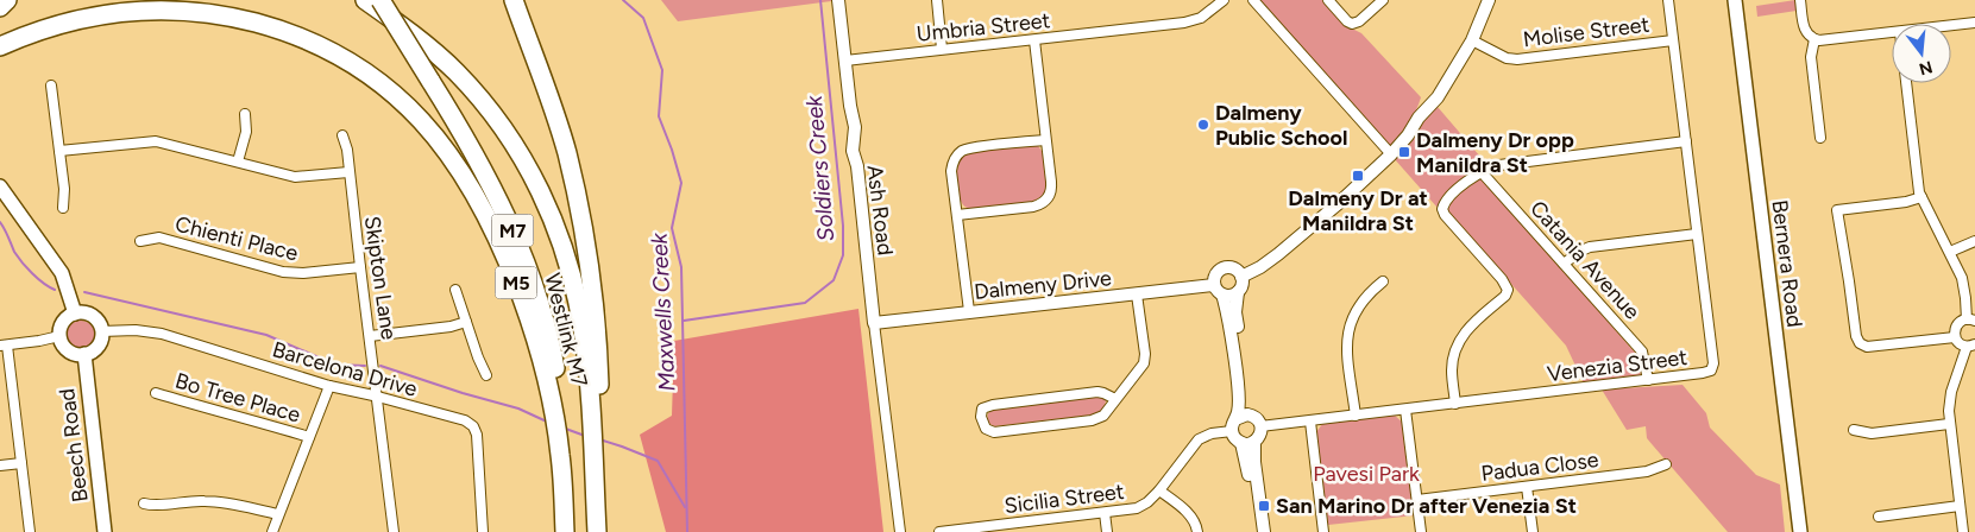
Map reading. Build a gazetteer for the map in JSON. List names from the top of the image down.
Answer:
{
  "streets": {
    "highway": ["M7", "M5", "Westlink M7"],
    "main road": ["Bernera Road", "Beech Road"],
    "street": [
      "Umbria Street",
      "Molise Street",
      "Ash Road",
      "Chienti Place",
      "Catania Avenue",
      "Skipton Lane",
      "Dalmeny Drive",
      "Venezia Street",
      "Barcelona Drive",
      "Bo Tree Place",
      "Padua Close",
      "Sicilia Street"
    ]
  },
  "crossings": [
    ["Umbria Street", "Ash Road"],
    ["Molise Street", "Venezia Street"],
    ["Ash Road", "Dalmeny Drive"],
    ["M7", "Westlink M7"],
    ["Chienti Place", "Skipton Lane"],
    ["Catania Avenue", "Venezia Street"],
    ["Skipton Lane", "Barcelona Drive"],
    ["M5", "Westlink M7"],
    ["Venezia Street", "Sicilia Street"],
    ["Barcelona Drive", "Beech Road"]
  ],
  "water": ["Soldiers Creek", "Maxwells Creek"],
  "parks": ["Pavesi Park"],
  "places": {
    "other": ["Dalmeny Public School"],
    "transit": ["Dalmeny Dr opp Manildra St", "Dalmeny Dr at Manildra St", "San Marino Dr after Venezia St"]
  },
  "north": "bottom"
}
